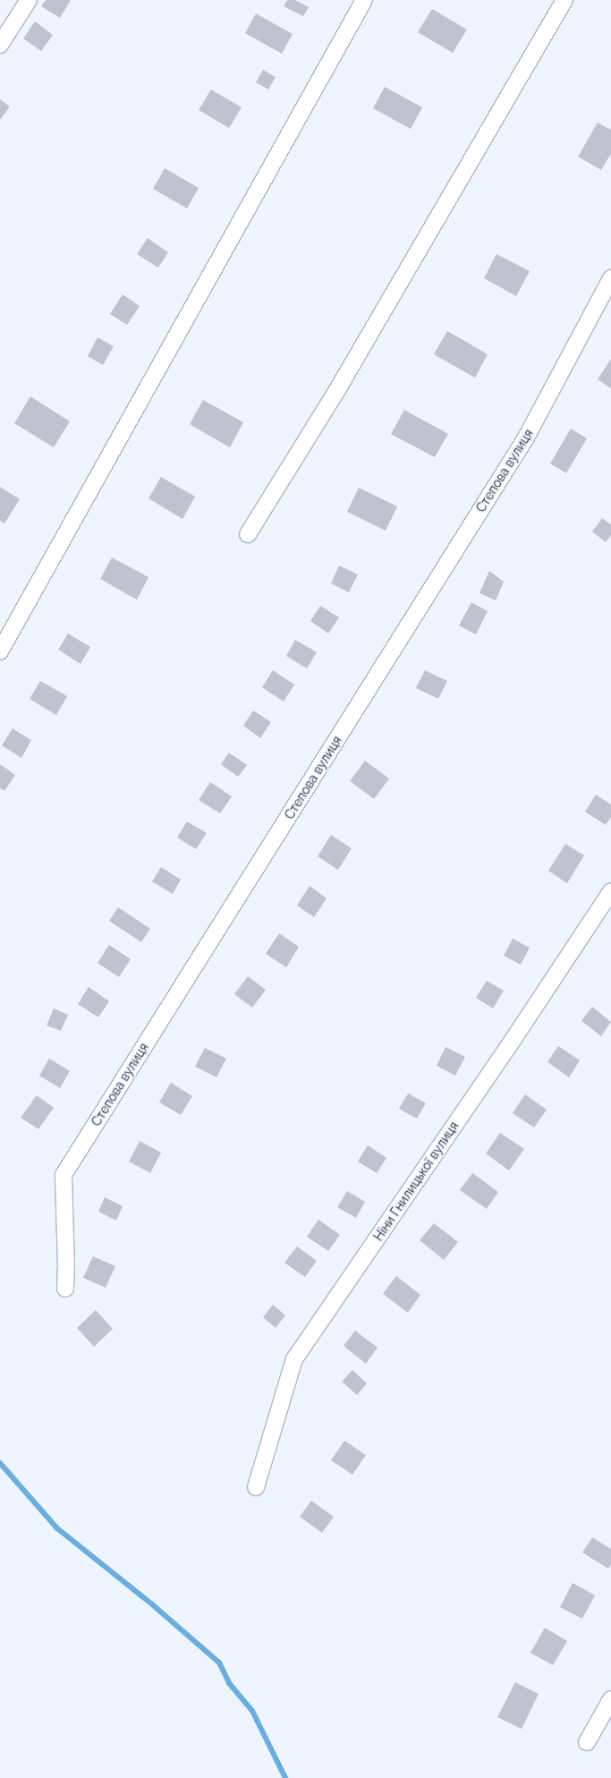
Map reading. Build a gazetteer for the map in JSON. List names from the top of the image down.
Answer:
{
  "streets": {
    "street": ["Степова вулиця", "Ніни Гнилицької вулиця"]
  }
}
